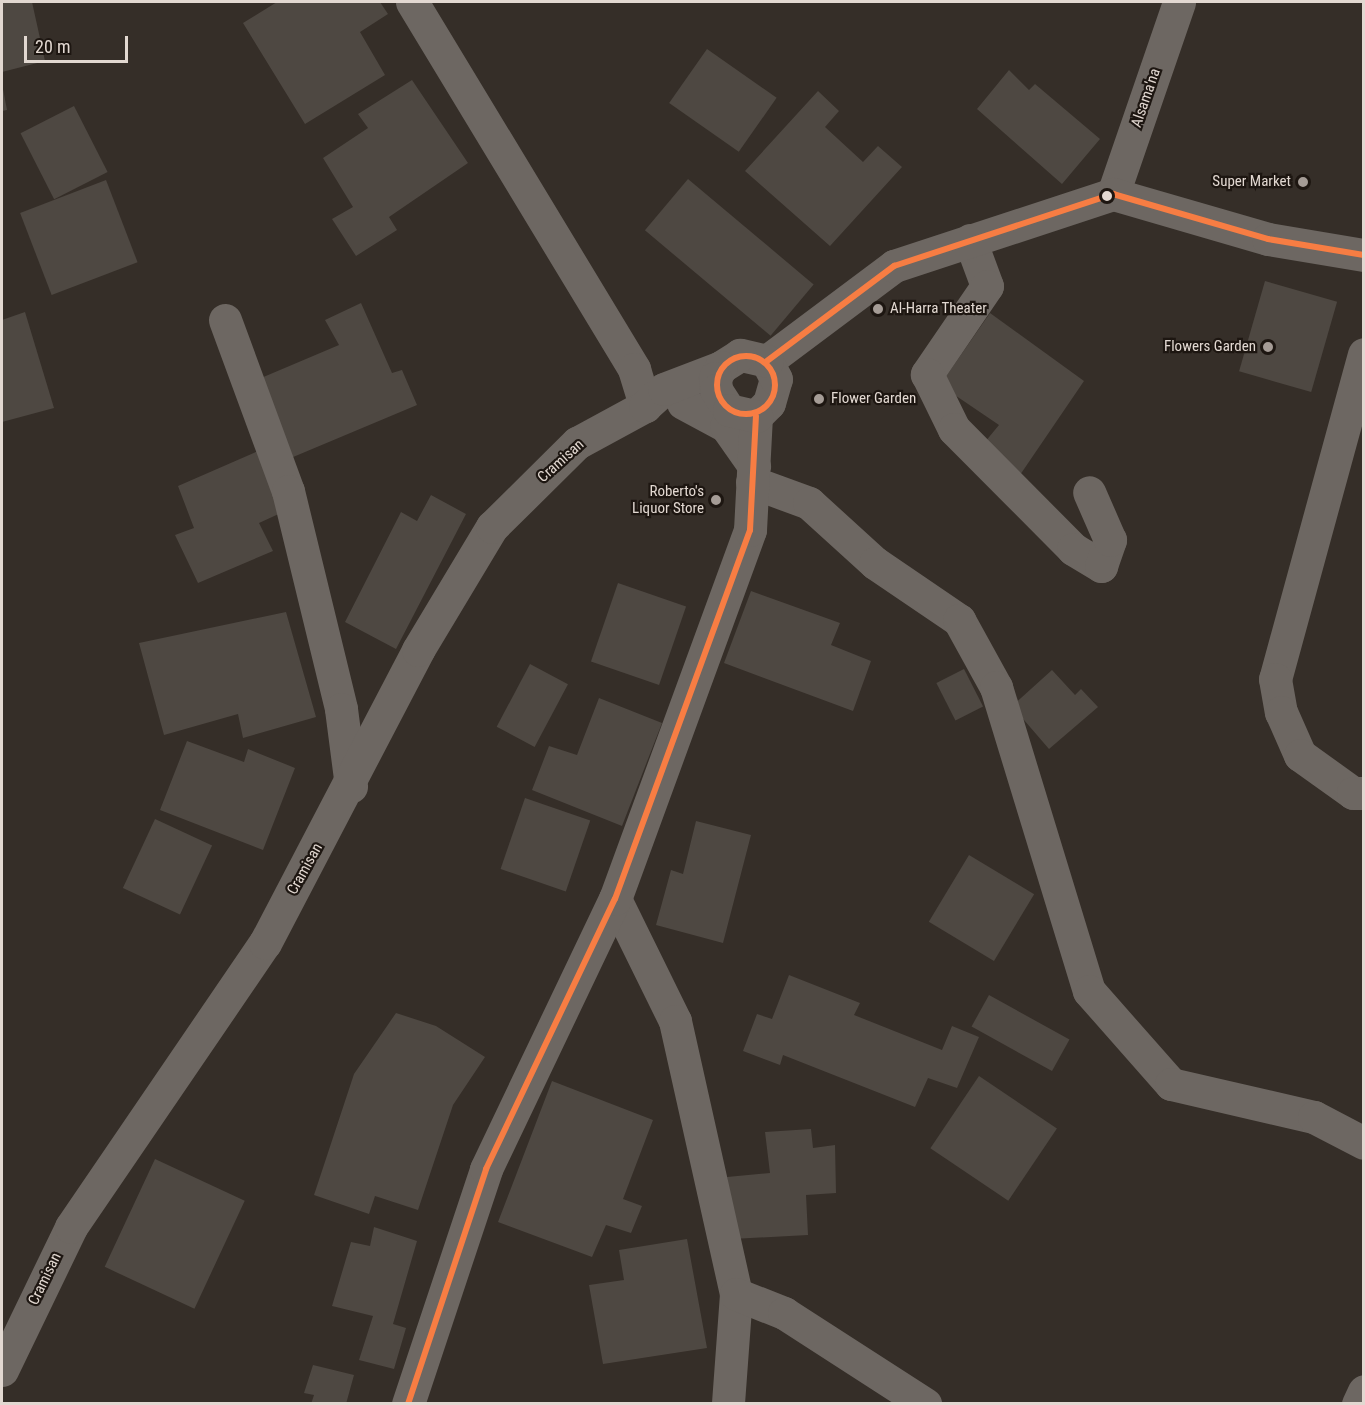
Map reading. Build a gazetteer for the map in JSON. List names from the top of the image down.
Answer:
{
  "streets": {
    "street": ["Alsama'na", "Cramisan"]
  },
  "places": [
    "Super Market",
    "Al-Harra Theater",
    "Flowers Garden",
    "Flower Garden",
    "Roberto's Liquor Store"
  ],
  "scale_bar": "20 m"
}
